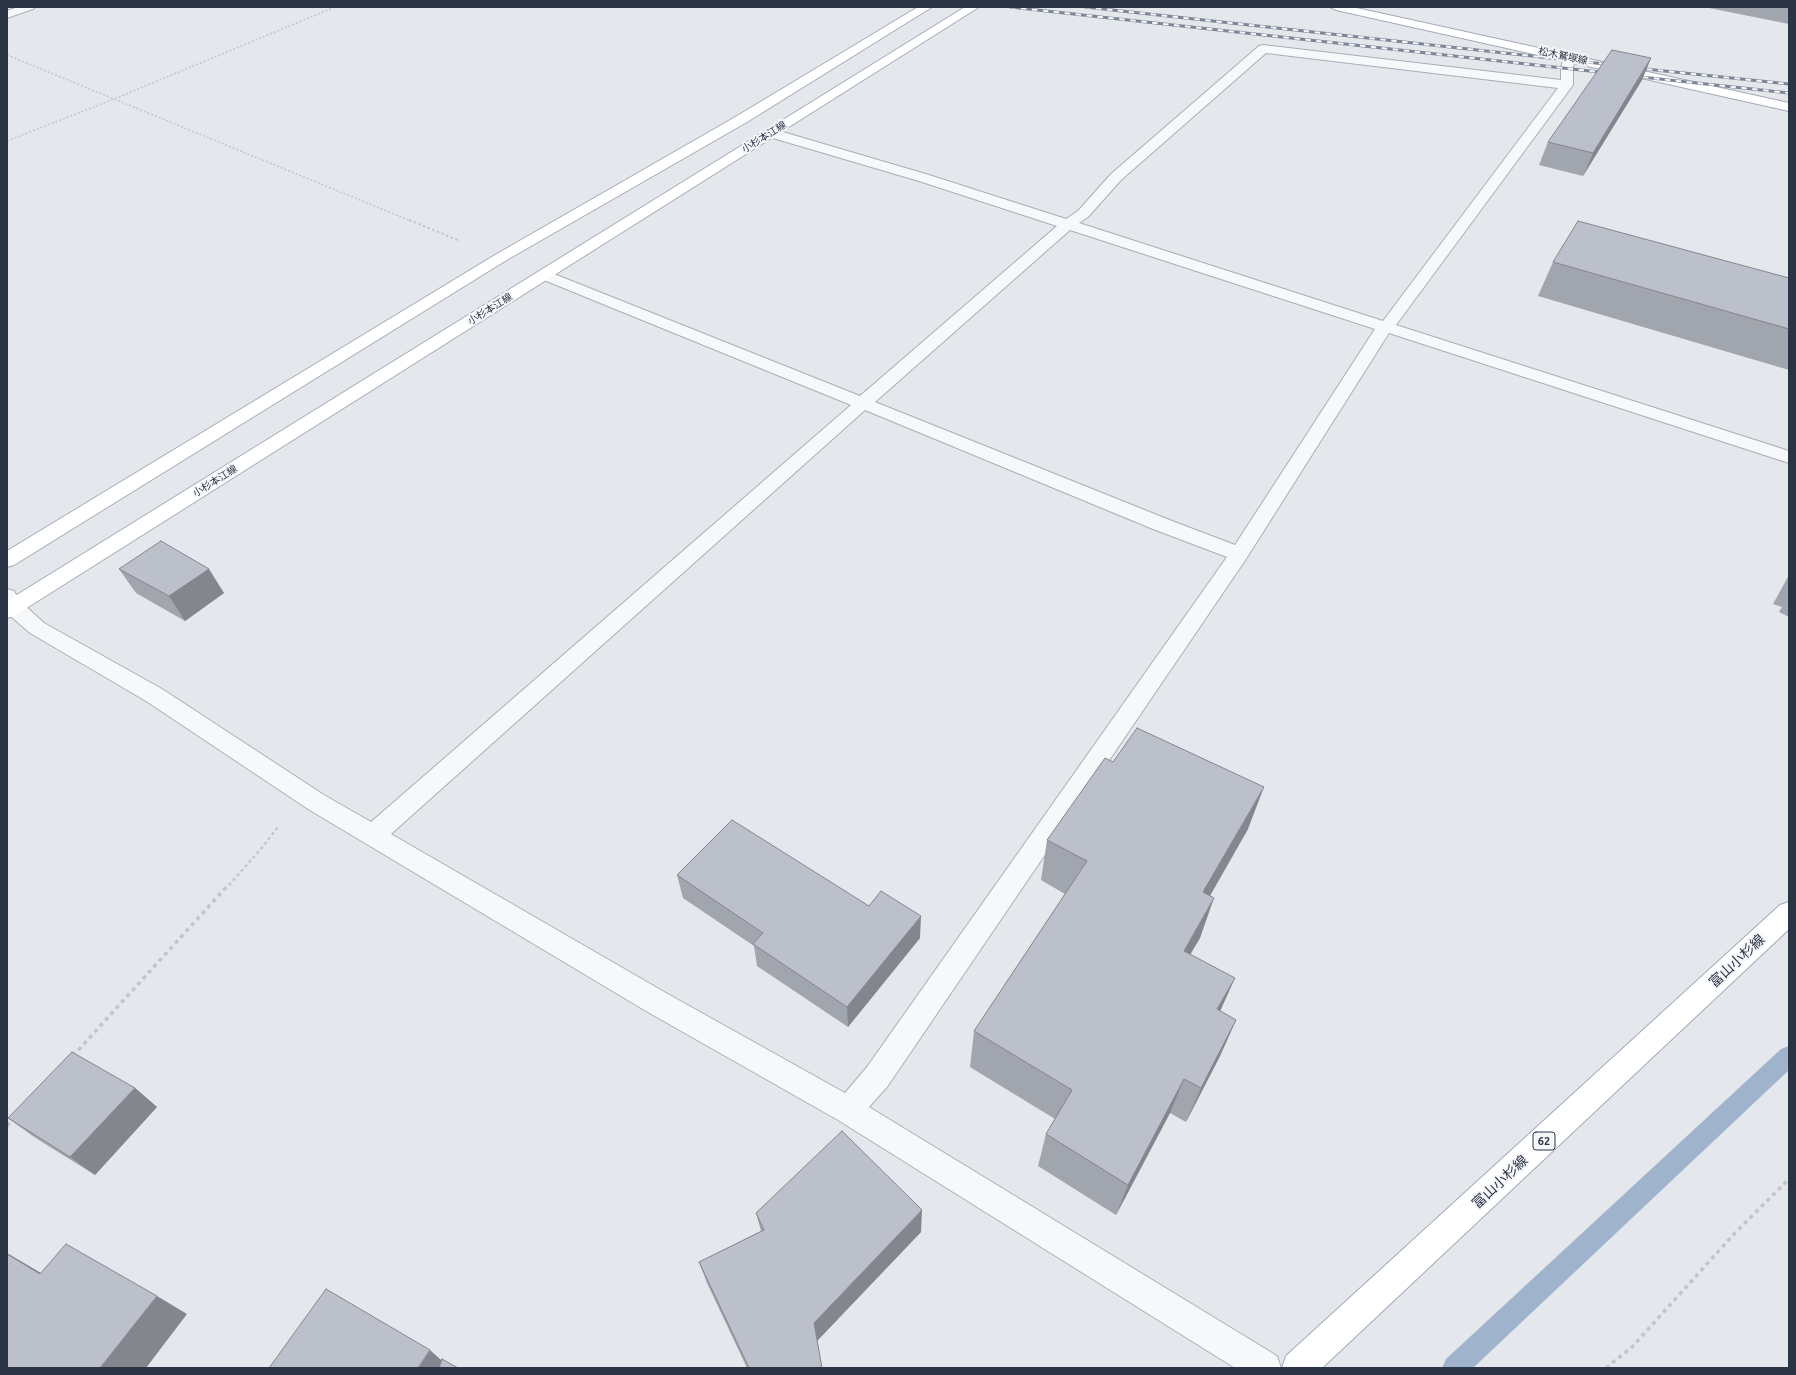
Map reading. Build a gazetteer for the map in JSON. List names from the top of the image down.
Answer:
{
  "streets": {
    "main road": [
      "松木鷲塚線",
      "小杉本江線",
      "富山小杉線",
      "62"
    ]
  }
}
